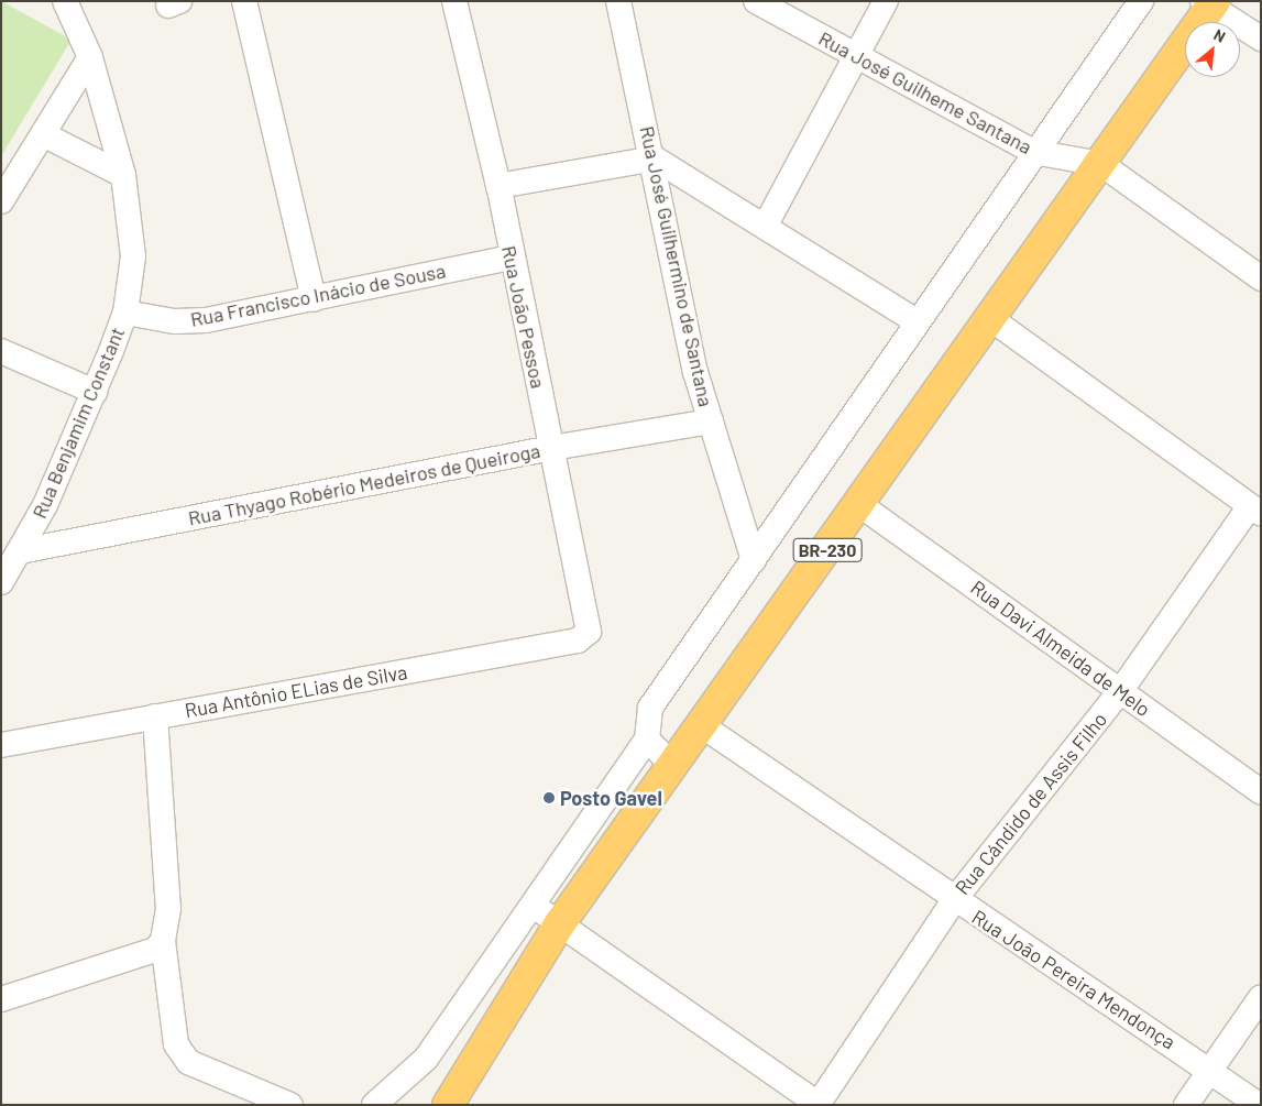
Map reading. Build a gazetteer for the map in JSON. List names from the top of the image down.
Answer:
{
  "streets": {
    "highway": ["BR-230"],
    "street": [
      "Rua José Guilheme Santana",
      "Rua José Guilhermino de Santana",
      "Rua Francisco Inácio de Sousa",
      "Rua João Pessoa",
      "Rua Benjamim Constant",
      "Rua Thyago Robério Medeiros de Queiroga",
      "Rua Davi Almeida de Melo",
      "Rua Antônio ELias de Silva",
      "Rua Cándido de Assis Filho",
      "Rua João Pereira Mendonça"
    ]
  },
  "crossings": [
    ["Rua José Guilheme Santana", "BR-230"],
    ["Rua José Guilhermino de Santana", "Rua Thyago Robério Medeiros de Queiroga"],
    ["Rua Francisco Inácio de Sousa", "Rua João Pessoa"],
    ["Rua Francisco Inácio de Sousa", "Rua Benjamim Constant"],
    ["Rua João Pessoa", "Rua Thyago Robério Medeiros de Queiroga"],
    ["Rua João Pessoa", "Rua Antônio ELias de Silva"],
    ["Rua Benjamim Constant", "Rua Thyago Robério Medeiros de Queiroga"],
    ["BR-230", "Rua Davi Almeida de Melo"],
    ["BR-230", "Rua João Pereira Mendonça"],
    ["Rua Davi Almeida de Melo", "Rua Cándido de Assis Filho"],
    ["Rua Cándido de Assis Filho", "Rua João Pereira Mendonça"]
  ],
  "places": ["Posto Gavel"],
  "north": "top right"
}
